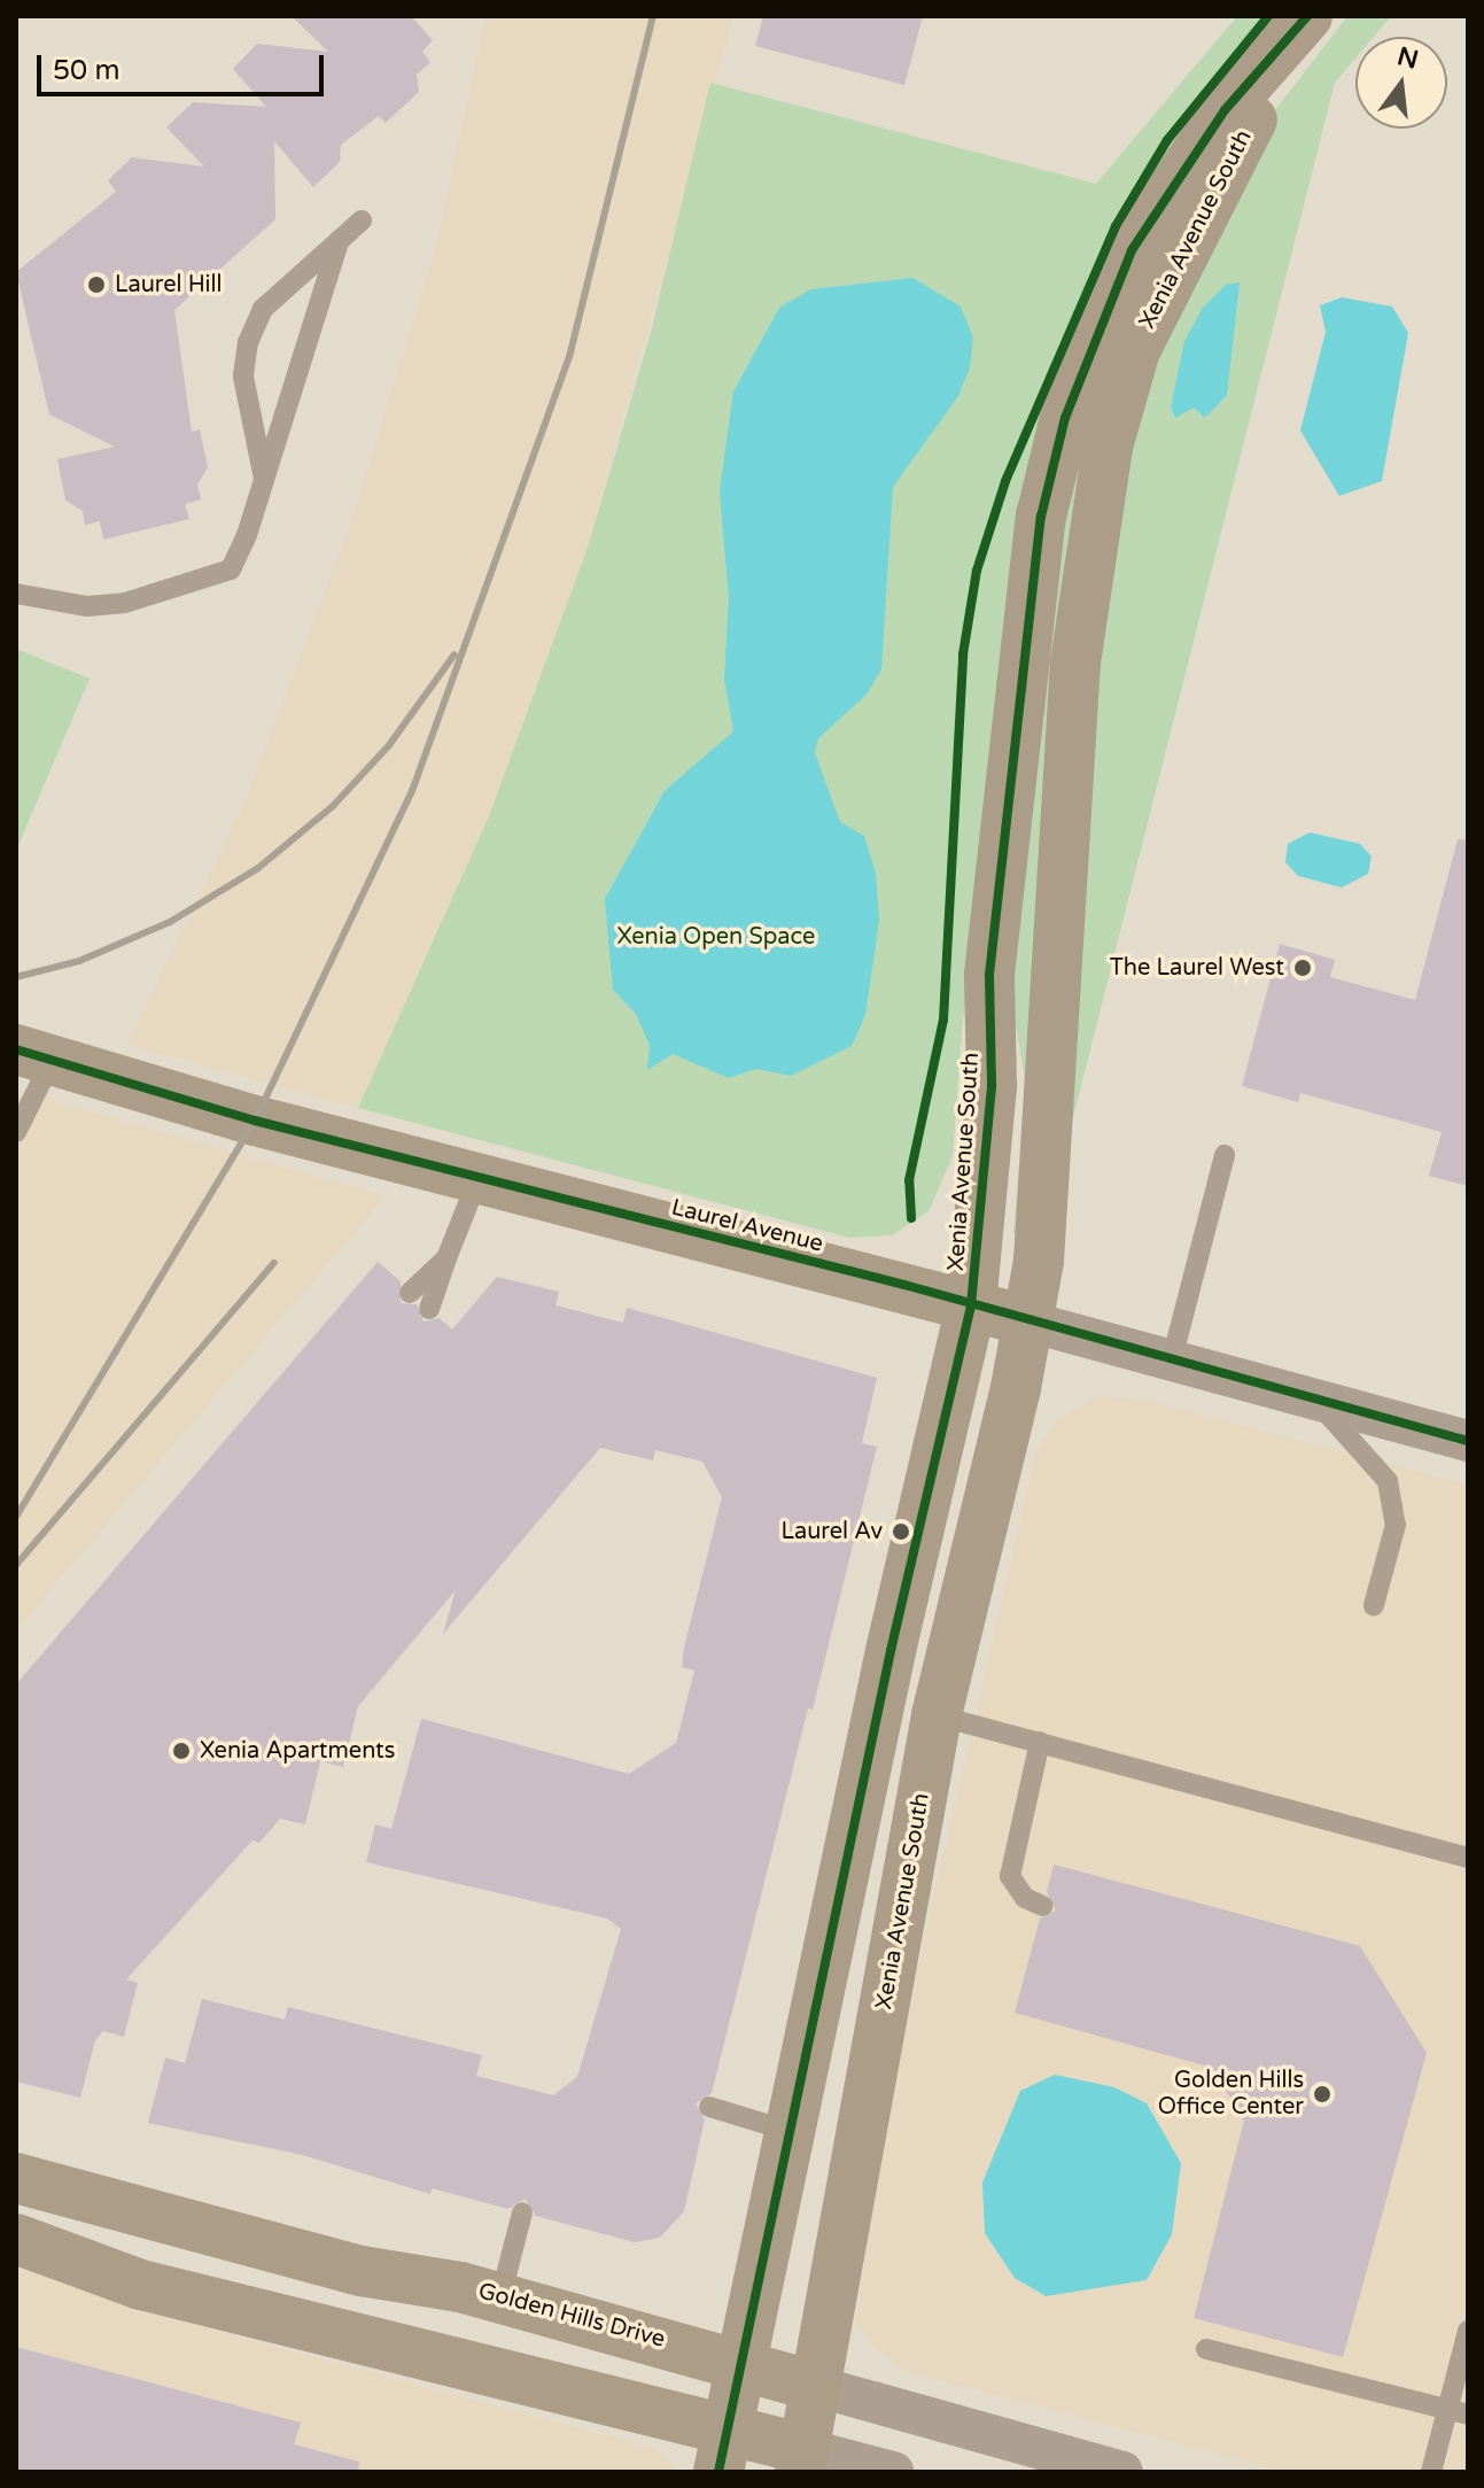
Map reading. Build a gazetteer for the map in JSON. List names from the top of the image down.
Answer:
{
  "streets": {
    "street": ["Xenia Avenue South", "Laurel Avenue", "Golden Hills Drive"]
  },
  "crossings": [
    ["Xenia Avenue South", "Laurel Avenue"],
    ["Xenia Avenue South", "Golden Hills Drive"]
  ],
  "parks": ["Xenia Open Space"],
  "places": [
    "Laurel Hill",
    "The Laurel West",
    "Laurel Av",
    "Xenia Apartments",
    "Golden Hills Office Center"
  ],
  "scale_bar": "50 m",
  "north": "top"
}
